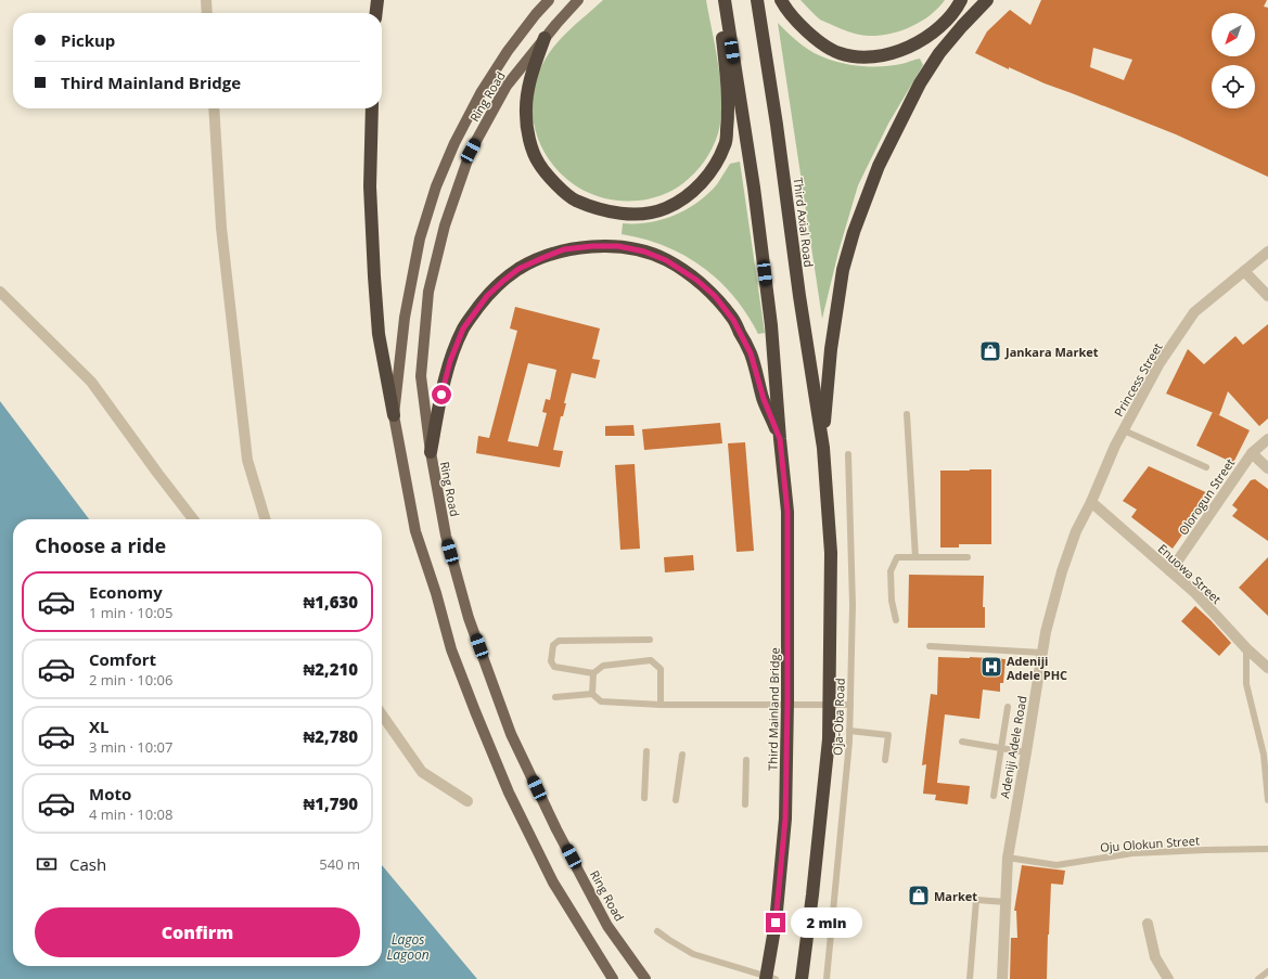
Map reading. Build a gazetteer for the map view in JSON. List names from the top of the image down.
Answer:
{
  "streets": {
    "highway": ["Third Axial Road", "Third Mainland Bridge"],
    "main road": ["Ring Road"],
    "street": [
      "Princess Street",
      "Olorogun Street",
      "Enuowa Street",
      "Adeniji Adele Road"
    ],
    "lane": ["Oja-Oba Road", "Oju Olokun Street"]
  },
  "crossings": [
    ["Princess Street", "Enuowa Street"],
    ["Princess Street", "Adeniji Adele Road"],
    ["Olorogun Street", "Enuowa Street"],
    ["Enuowa Street", "Adeniji Adele Road"],
    ["Adeniji Adele Road", "Oju Olokun Street"]
  ],
  "water": ["Lagos Lagoon"],
  "places": {
    "shop": ["Jankara Market", "Market"],
    "hospital": ["Adeniji Adele PHC"]
  },
  "north": "bottom left",
  "page": {
    "banner": ["Pickup", "Third Mainland Bridge"],
    "heading": "Choose a ride",
    "list": [
      {
        "name": "Economy",
        "note": "1 min · 10:05",
        "value": "₦1,630"
      },
      {
        "name": "Comfort",
        "note": "2 min · 10:06",
        "value": "₦2,210"
      },
      {
        "name": "XL",
        "note": "3 min · 10:07",
        "value": "₦2,780"
      },
      {
        "name": "Moto",
        "note": "4 min · 10:08",
        "value": "₦1,790"
      }
    ],
    "pay": ["Cash", "540 m"],
    "buttons": "Confirm",
    "bubble": "2 min"
  }
}
